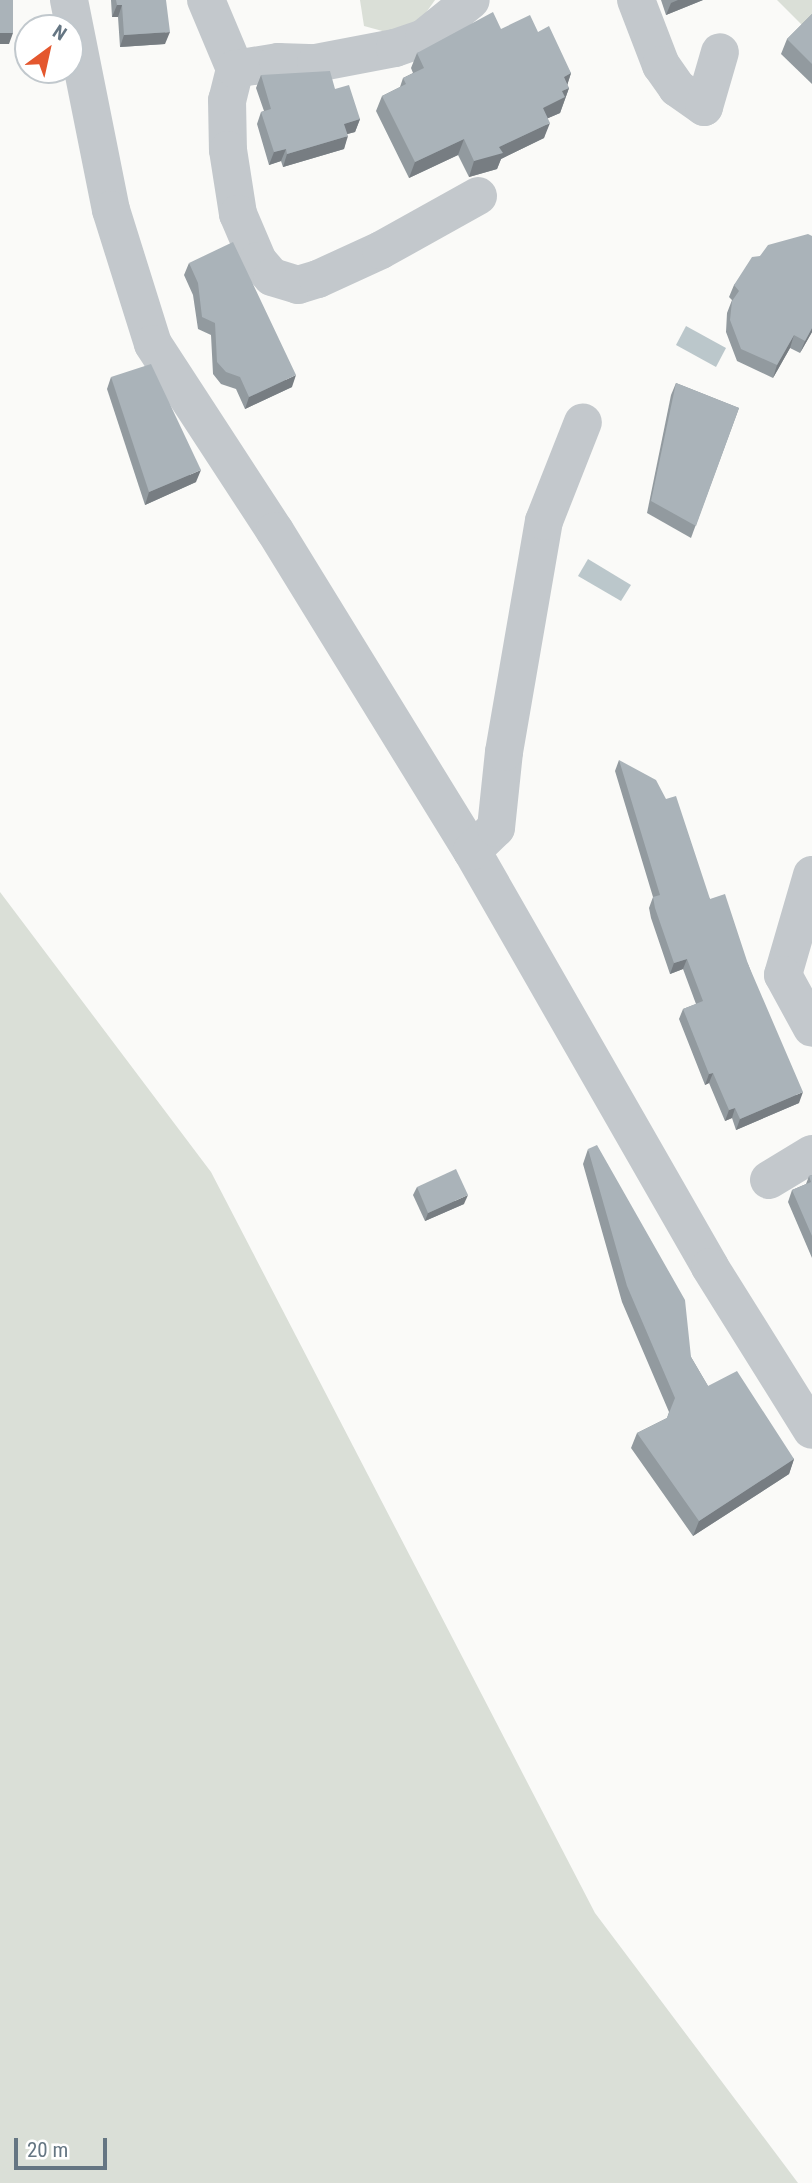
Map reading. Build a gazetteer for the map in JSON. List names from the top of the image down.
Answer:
{
  "scale_bar": "20 m",
  "north": "top right"
}
